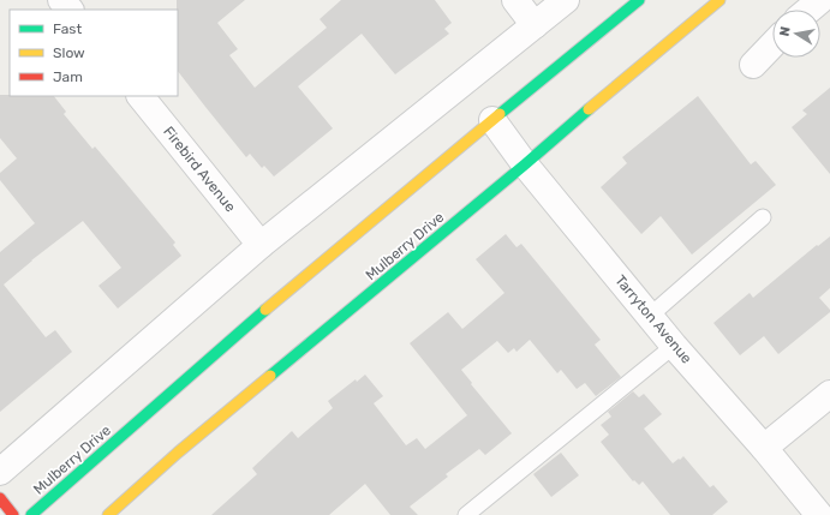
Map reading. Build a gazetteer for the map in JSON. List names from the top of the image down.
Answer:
{
  "streets": {
    "main road": ["Mulberry Drive"],
    "street": ["Firebird Avenue", "Tarryton Avenue"]
  },
  "crossings": [
    ["Mulberry Drive", "Tarryton Avenue"]
  ],
  "legend": ["Fast", "Slow", "Jam"],
  "north": "left"
}
